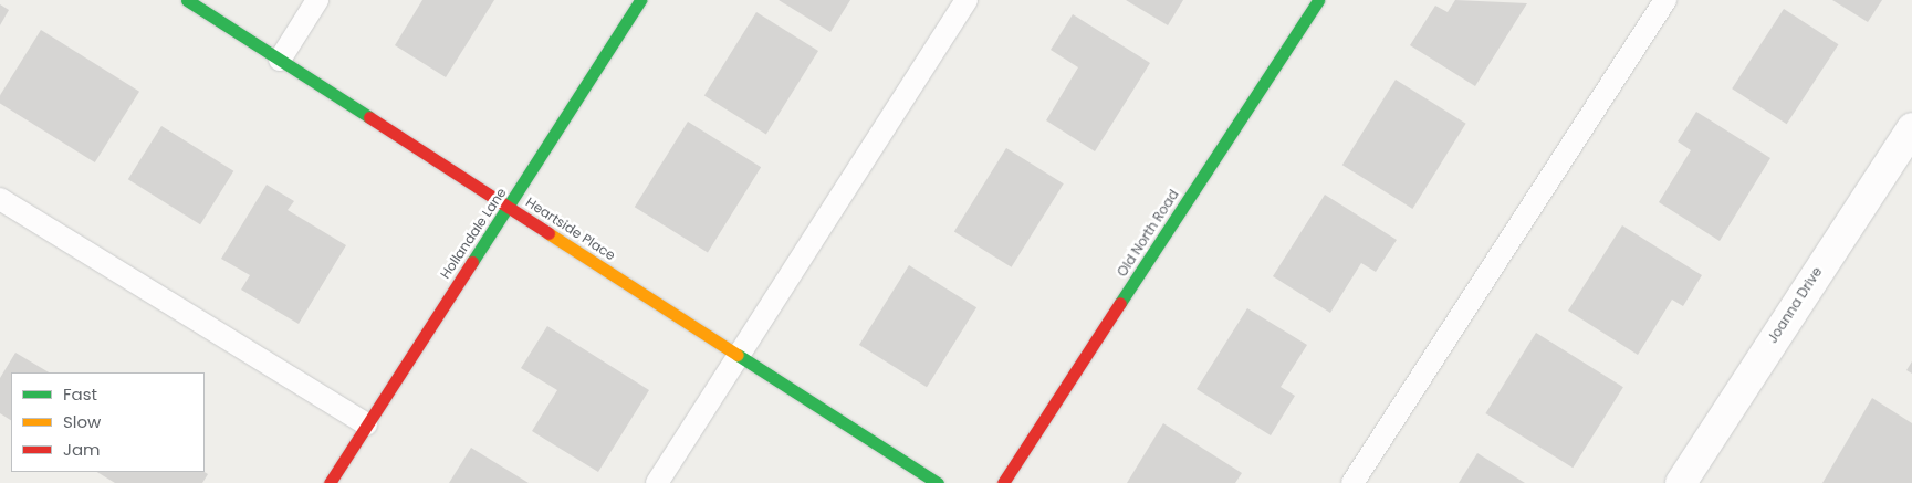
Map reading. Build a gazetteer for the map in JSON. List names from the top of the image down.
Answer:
{
  "streets": {
    "street": [
      "Heartside Place",
      "Hollandale Lane",
      "Old North Road",
      "Joanna Drive"
    ]
  },
  "crossings": [
    ["Heartside Place", "Hollandale Lane"]
  ],
  "legend": ["Fast", "Slow", "Jam"]
}
